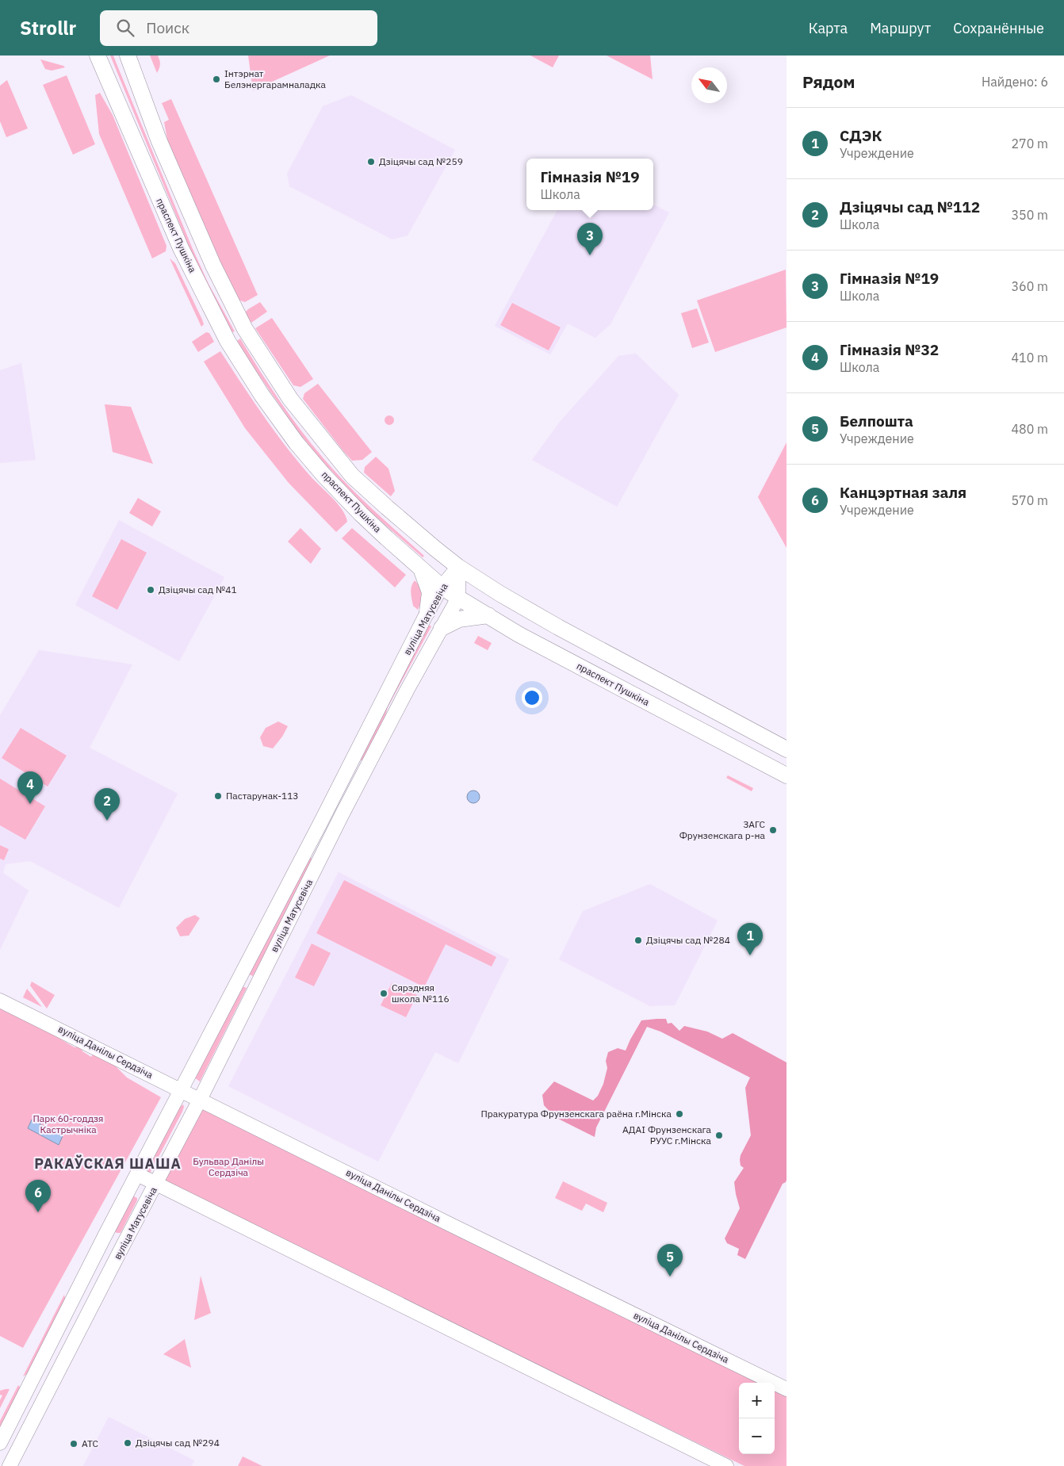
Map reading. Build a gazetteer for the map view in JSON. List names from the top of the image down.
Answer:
{
  "streets": {
    "main road": ["праспект Пушкіна", "вуліца Матусевіча", "вуліца Данілы Сердзіча"]
  },
  "crossings": [
    ["праспект Пушкіна", "вуліца Матусевіча"],
    ["вуліца Матусевіча", "вуліца Данілы Сердзіча"]
  ],
  "districts": ["РАКАЎСКАЯ ШАША"],
  "parks": ["Парк 60-годдзя Кастрычніка", "Бульвар Данілы Сердзіча"],
  "places": [
    "Інтэрнат Белэнергарамналадка",
    "Дзіцячы сад №259",
    "Дзіцячы сад №41",
    "Пастарунак-113",
    "ЗАГС Фрунзенскага р-на",
    "Дзіцячы сад №284",
    "Сярэдняя школа №116",
    "Пракуратура Фрунзенскага раёна г.Мінска",
    "АДАІ Фрунзенскага РУУС г.Мінска",
    "Дзіцячы сад №294",
    "АТС"
  ],
  "north": "top left",
  "page": {
    "header": "Strollr",
    "search": "Поиск",
    "nav": ["Карта", "Маршрут", "Сохранённые"],
    "heading": ["Рядом", "Найдено: 6"],
    "list": [
      {
        "mark": "1",
        "name": "СДЭК",
        "note": "Учреждение",
        "value": "270 m"
      },
      {
        "mark": "2",
        "name": "Дзіцячы сад №112",
        "note": "Школа",
        "value": "350 m"
      },
      {
        "mark": "3",
        "name": "Гімназія №19",
        "note": "Школа",
        "value": "360 m"
      },
      {
        "mark": "4",
        "name": "Гімназія №32",
        "note": "Школа",
        "value": "410 m"
      },
      {
        "mark": "5",
        "name": "Белпошта",
        "note": "Учреждение",
        "value": "480 m"
      },
      {
        "mark": "6",
        "name": "Канцэртная заля",
        "note": "Учреждение",
        "value": "570 m"
      }
    ],
    "popup": ["Гімназія №19", "Школа"],
    "pins": [
      "3",
      "4",
      "2",
      "1",
      "6",
      "5"
    ],
    "map_buttons": ["+", "−"]
  }
}
